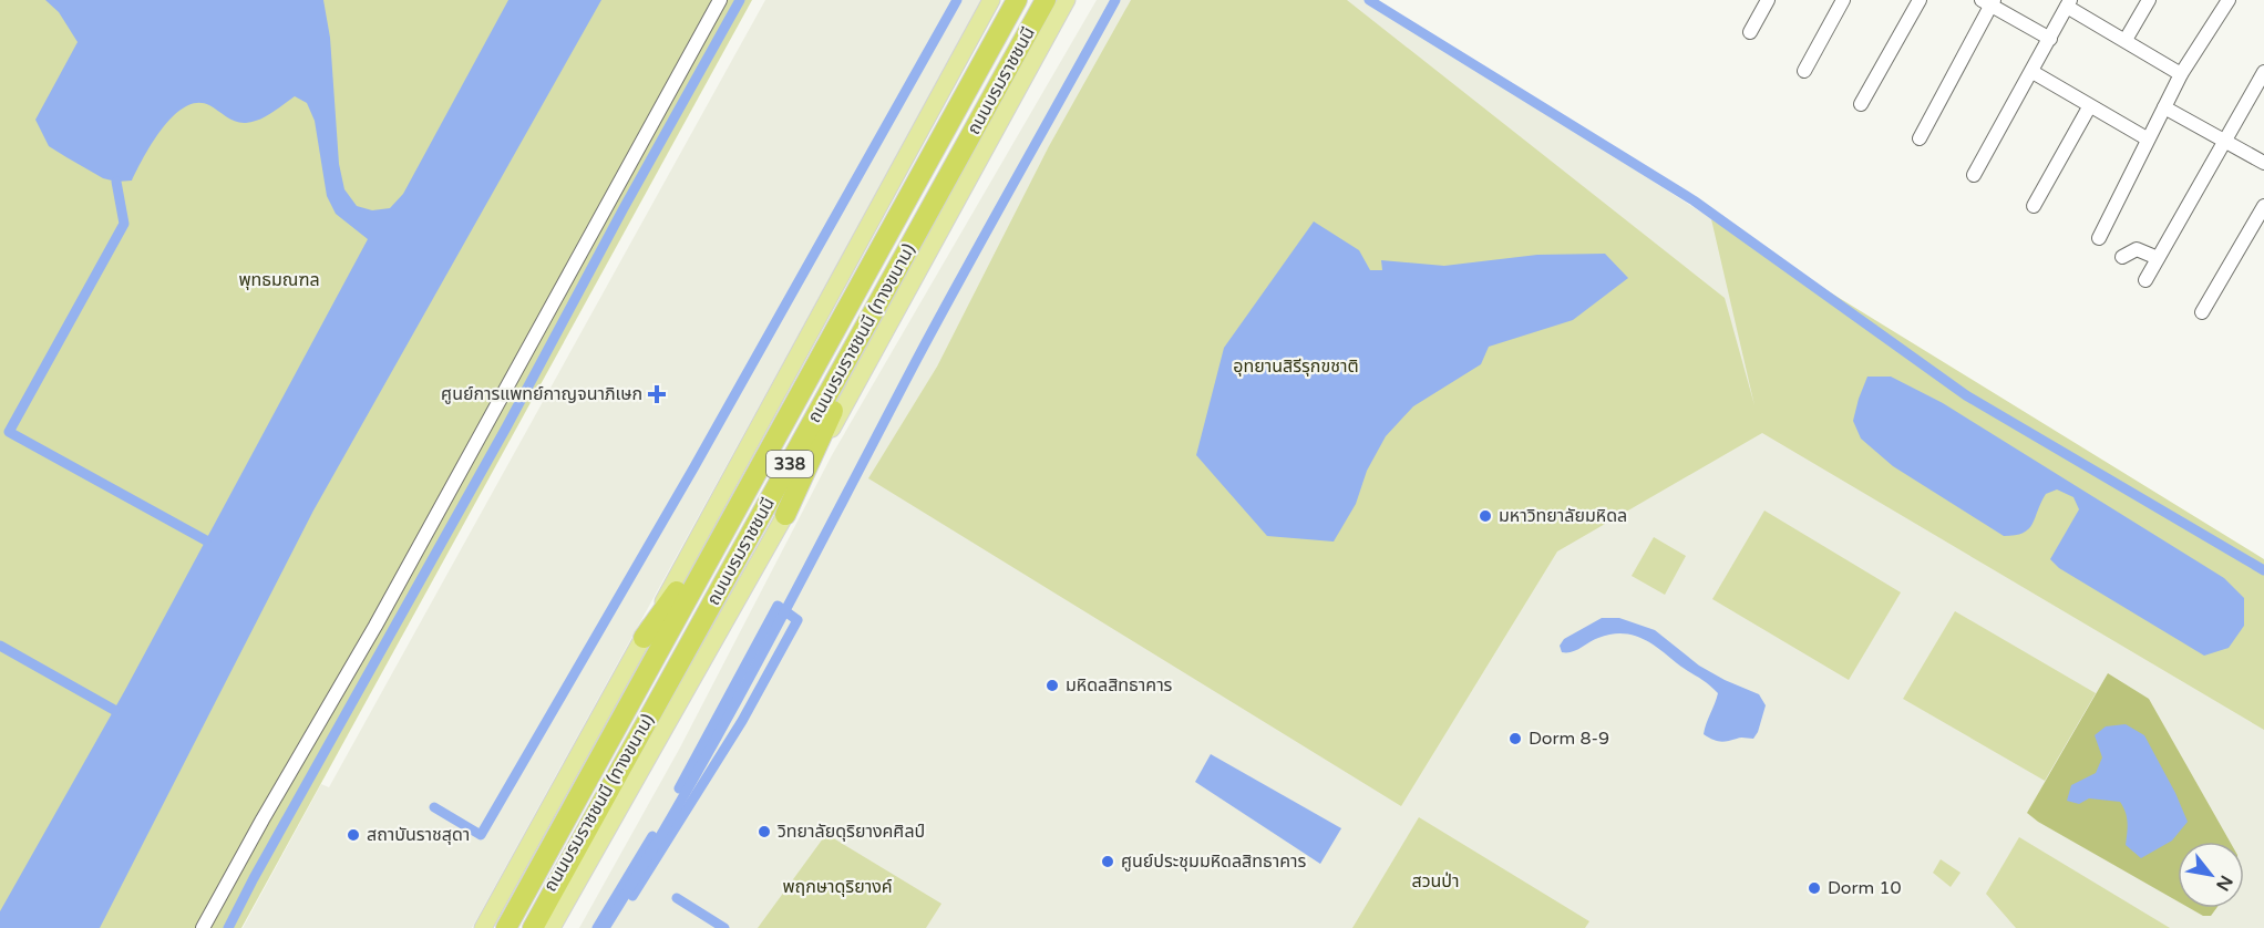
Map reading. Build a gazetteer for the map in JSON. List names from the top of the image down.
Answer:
{
  "streets": {
    "highway": ["ถนนบรมราชชนนี", "338"],
    "main road": ["ถนนบรมราชชนนี (ทางขนาน)"]
  },
  "parks": [
    "พุทธมณฑล",
    "อุทยานสิรีรุกขชาติ",
    "สวนป่า",
    "พฤกษาดุริยางค์"
  ],
  "places": {
    "health": ["ศูนย์การแพทย์กาญจนาภิเษก"],
    "other": [
      "มหาวิทยาลัยมหิดล",
      "มหิดลสิทธาคาร",
      "Dorm 8-9",
      "วิทยาลัยดุริยางคศิลป์",
      "สถาบันราชสุดา",
      "ศูนย์ประชุมมหิดลสิทธาคาร",
      "Dorm 10"
    ]
  },
  "north": "bottom right"
}
